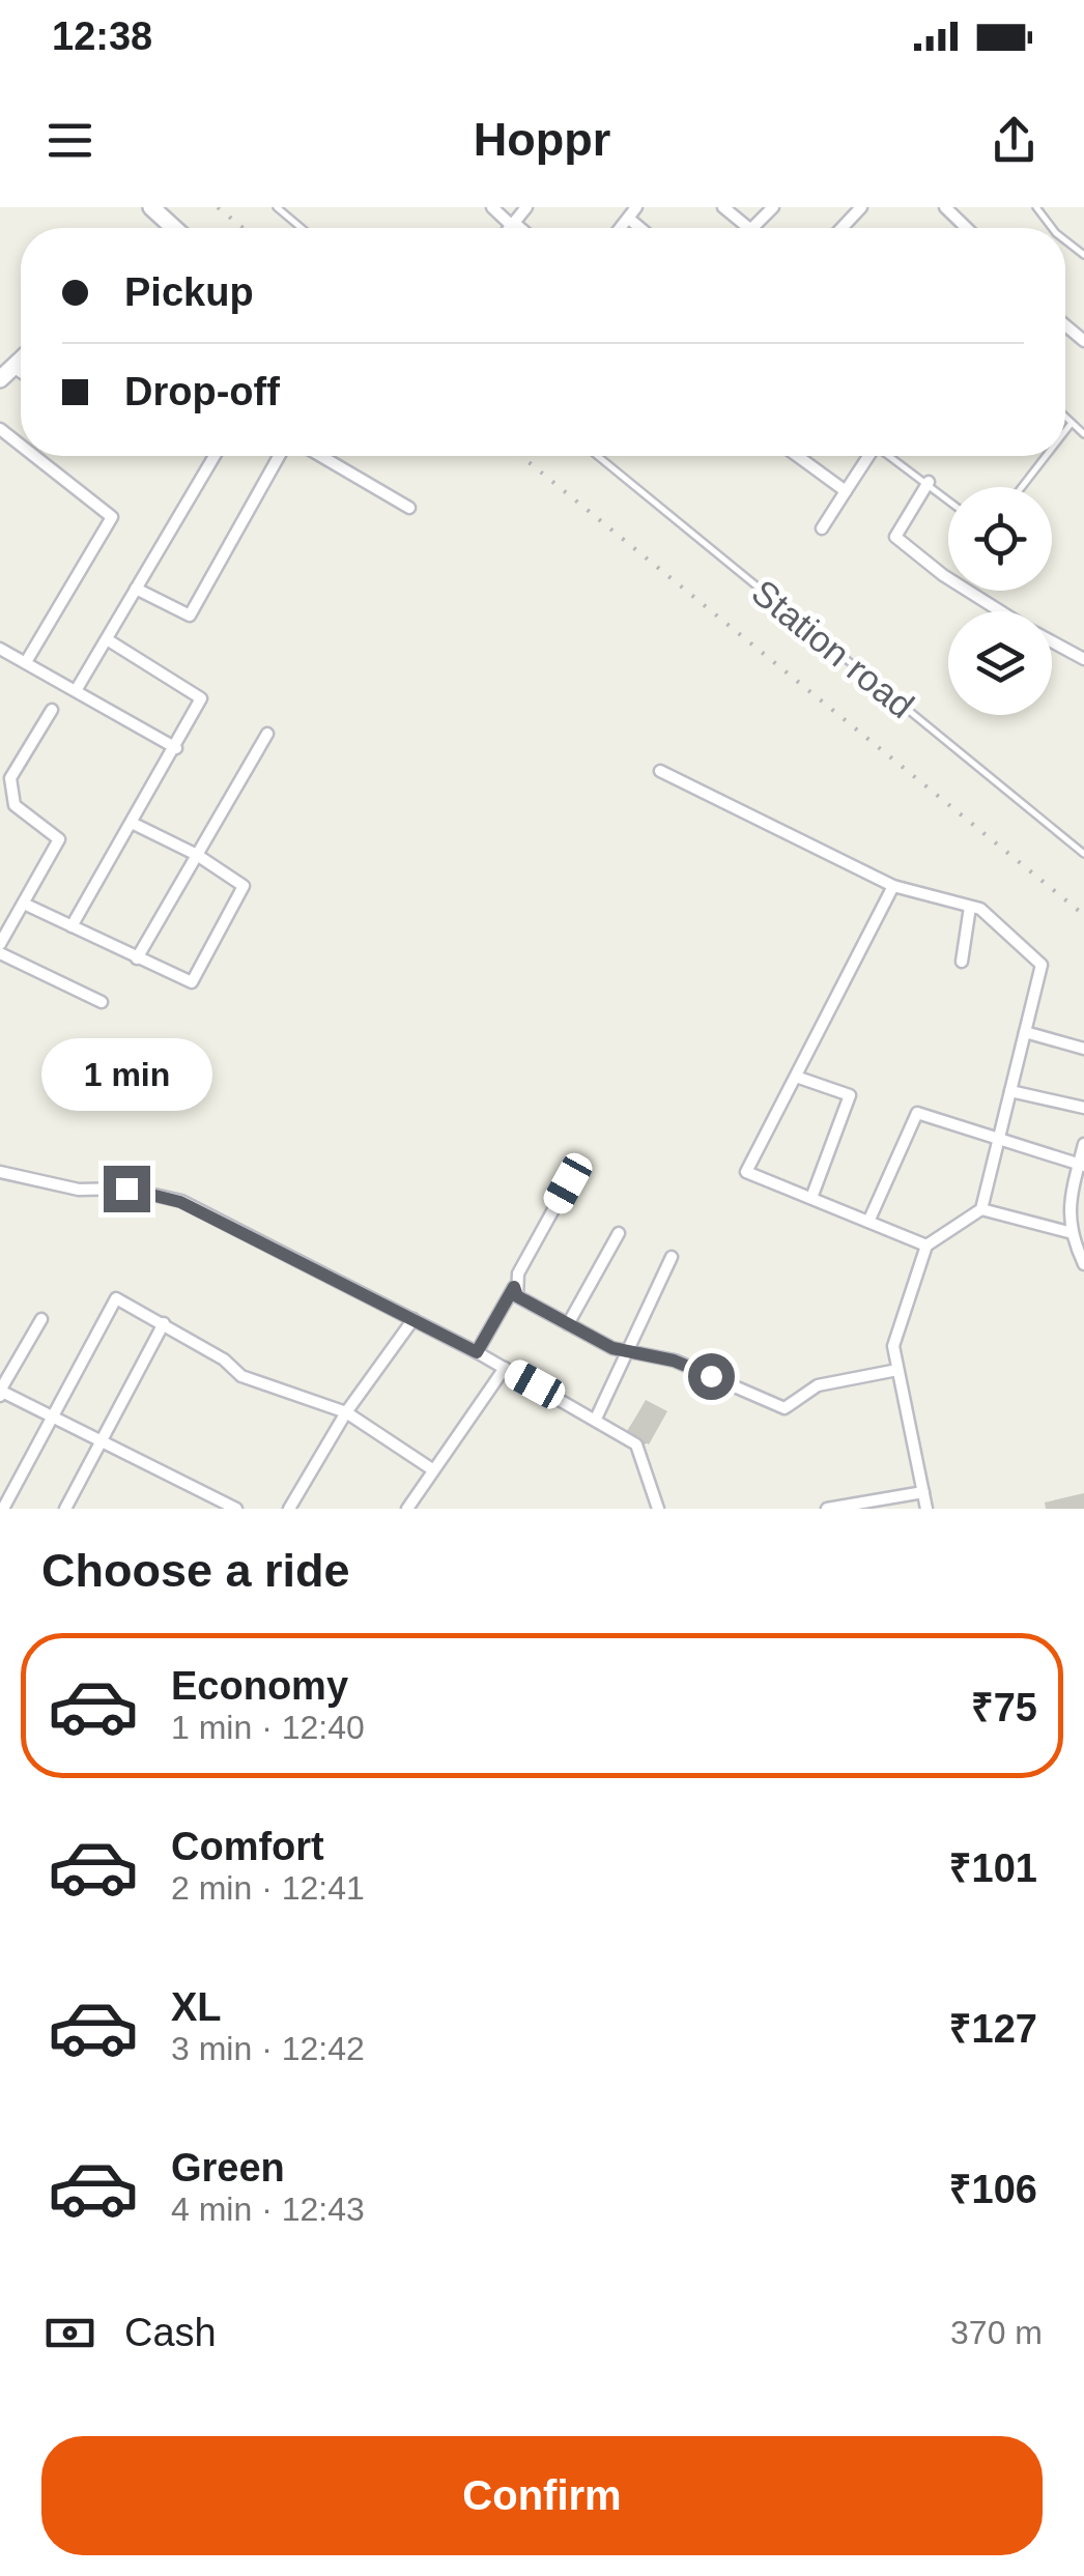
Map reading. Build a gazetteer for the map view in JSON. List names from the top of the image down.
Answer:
{
  "streets": {
    "lane": ["Station road"]
  },
  "page": {
    "status": "12:38",
    "header": "Hoppr",
    "banner": ["Pickup", "Drop-off"],
    "bubble": "1 min",
    "heading": "Choose a ride",
    "list": [
      {
        "name": "Economy",
        "note": "1 min · 12:40",
        "value": "₹75"
      },
      {
        "name": "Comfort",
        "note": "2 min · 12:41",
        "value": "₹101"
      },
      {
        "name": "XL",
        "note": "3 min · 12:42",
        "value": "₹127"
      },
      {
        "name": "Green",
        "note": "4 min · 12:43",
        "value": "₹106"
      }
    ],
    "pay": ["Cash", "370 m"],
    "buttons": "Confirm"
  }
}
